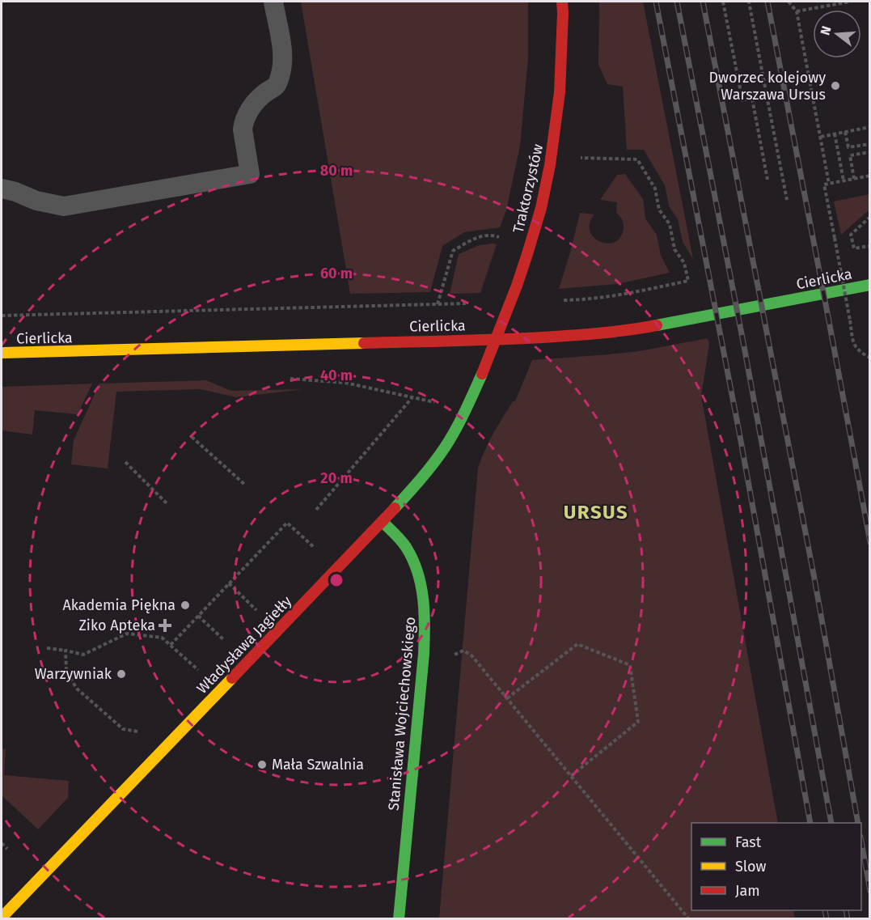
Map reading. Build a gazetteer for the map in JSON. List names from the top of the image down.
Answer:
{
  "streets": {
    "street": [
      "Traktorzystów",
      "Cierlicka",
      "Władysława Jagiełły",
      "Stanisława Wojciechowskiego"
    ]
  },
  "crossings": [
    ["Traktorzystów", "Władysława Jagiełły"],
    ["Władysława Jagiełły", "Stanisława Wojciechowskiego"]
  ],
  "districts": ["URSUS"],
  "places": {
    "other": [
      "Dworzec kolejowy Warszawa Ursus",
      "Akademia Piękna",
      "Warzywniak",
      "Mała Szwalnia"
    ],
    "health": ["Ziko Apteka"]
  },
  "legend": ["Fast", "Slow", "Jam"],
  "north": "left",
  "rings": [
    "80 m",
    "60 m",
    "40 m",
    "20 m"
  ]
}
